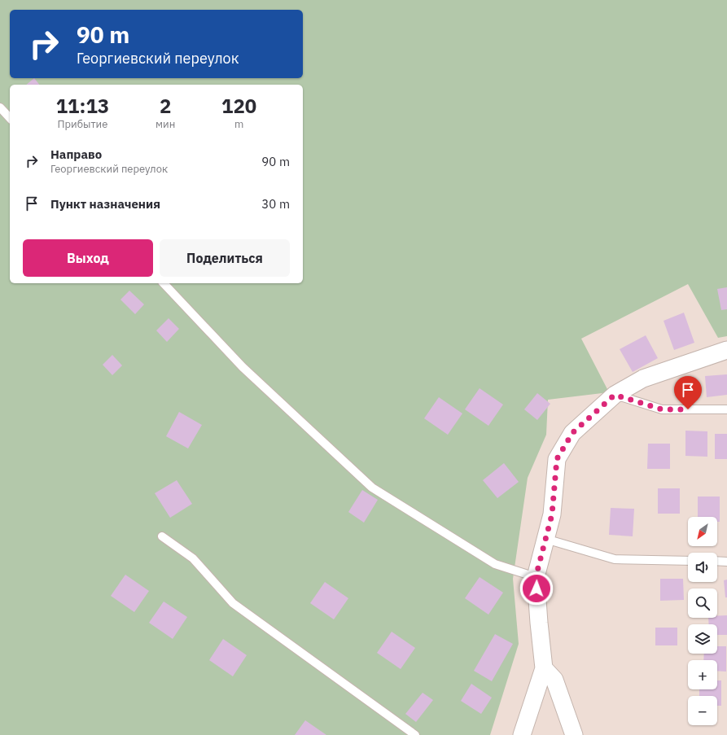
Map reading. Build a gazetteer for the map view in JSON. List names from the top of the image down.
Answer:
{
  "north": "bottom left",
  "page": {
    "turn": ["90 m", "Георгиевский переулок"],
    "eta": [
      "11:13",
      "Прибытие",
      "2",
      "мин",
      "120",
      "m"
    ],
    "list": [
      {
        "name": "Направо",
        "note": "Георгиевский переулок",
        "value": "90 m"
      },
      {
        "name": "Пункт назначения",
        "value": "30 m"
      }
    ],
    "buttons": ["Выход", "Поделиться"],
    "map_buttons": ["+", "−"]
  }
}
